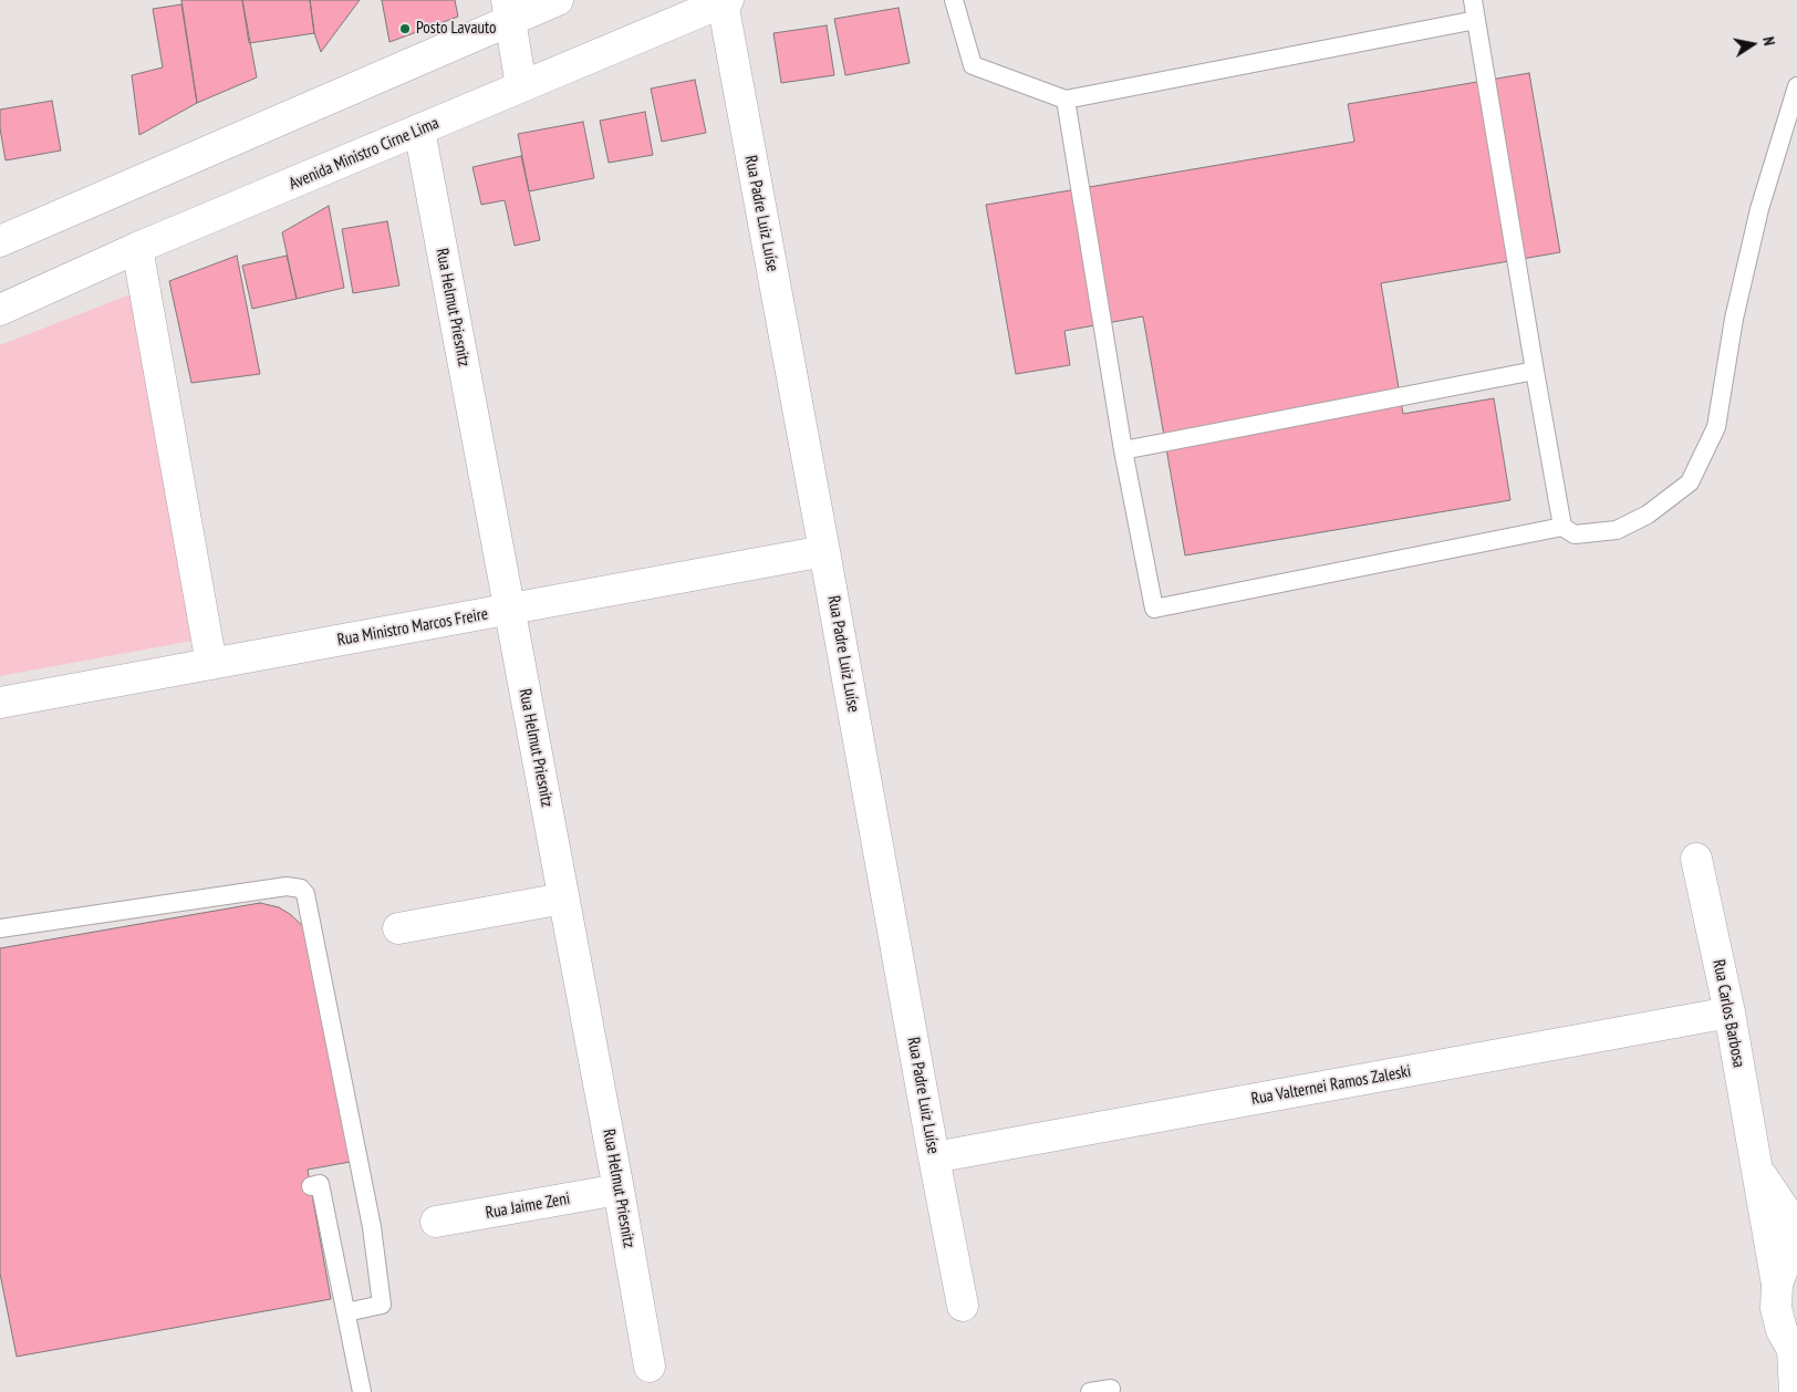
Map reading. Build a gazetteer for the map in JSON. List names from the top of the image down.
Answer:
{
  "streets": {
    "street": [
      "Avenida Ministro Cirne Lima",
      "Rua Padre Luiz Luíse",
      "Rua Helmut Priesnitz",
      "Rua Ministro Marcos Freire",
      "Rua Carlos Barbosa",
      "Rua Valternei Ramos Zaleski",
      "Rua Jaime Zeni"
    ]
  },
  "crossings": [
    ["Avenida Ministro Cirne Lima", "Rua Padre Luiz Luíse"],
    ["Avenida Ministro Cirne Lima", "Rua Helmut Priesnitz"],
    ["Rua Padre Luiz Luíse", "Rua Ministro Marcos Freire"],
    ["Rua Padre Luiz Luíse", "Rua Valternei Ramos Zaleski"],
    ["Rua Helmut Priesnitz", "Rua Ministro Marcos Freire"],
    ["Rua Helmut Priesnitz", "Rua Jaime Zeni"],
    ["Rua Carlos Barbosa", "Rua Valternei Ramos Zaleski"]
  ],
  "places": ["Posto Lavauto"],
  "north": "right"
}
